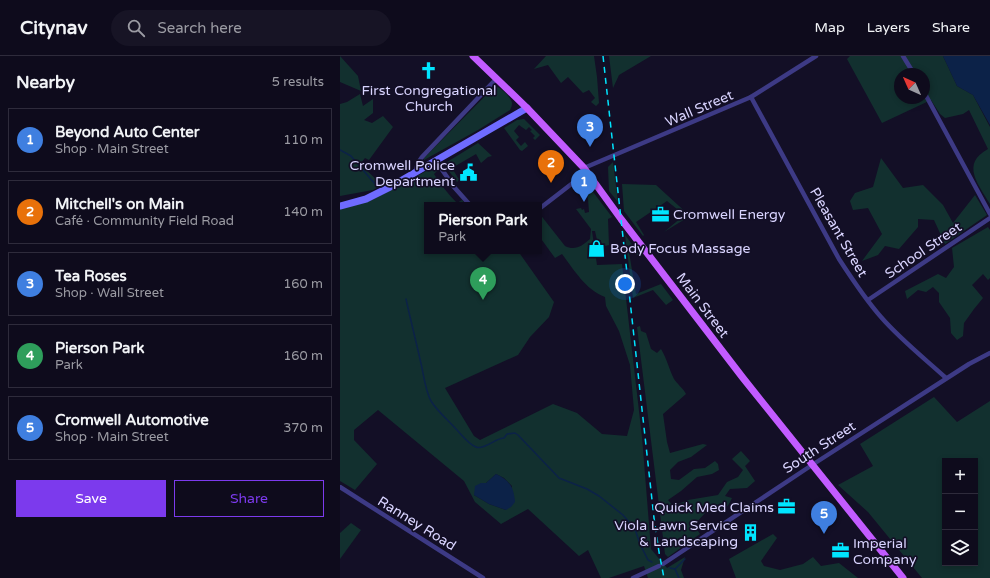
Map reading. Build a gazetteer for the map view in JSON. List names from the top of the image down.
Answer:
{
  "streets": {
    "main road": ["Main Street"],
    "street": [
      "Wall Street",
      "Pleasant Street",
      "School Street",
      "South Street",
      "Ranney Road"
    ]
  },
  "crossings": [
    ["Wall Street", "Pleasant Street"],
    ["Wall Street", "Main Street"],
    ["Pleasant Street", "School Street"],
    ["Pleasant Street", "South Street"],
    ["Main Street", "South Street"]
  ],
  "places": {
    "church": ["First Congregational Church"],
    "public building": ["Cromwell Police Department"],
    "office": ["Cromwell Energy", "Quick Med Claims", "Imperial Company"],
    "shop": ["Body Focus Massage"],
    "building": ["Viola Lawn Service & Landscaping"]
  },
  "north": "top left",
  "page": {
    "header": "Citynav",
    "search": "Search here",
    "nav": ["Map", "Layers", "Share"],
    "heading": ["Nearby", "5 results"],
    "list": [
      {
        "mark": "1",
        "name": "Beyond Auto Center",
        "note": "Shop · Main Street",
        "value": "110 m"
      },
      {
        "mark": "2",
        "name": "Mitchell's on Main",
        "note": "Café · Community Field Road",
        "value": "140 m"
      },
      {
        "mark": "3",
        "name": "Tea Roses",
        "note": "Shop · Wall Street",
        "value": "160 m"
      },
      {
        "mark": "4",
        "name": "Pierson Park",
        "note": "Park",
        "value": "160 m"
      },
      {
        "mark": "5",
        "name": "Cromwell Automotive",
        "note": "Shop · Main Street",
        "value": "370 m"
      }
    ],
    "pins": [
      "3",
      "2",
      "1",
      "4",
      "5"
    ],
    "popup": ["Pierson Park", "Park"],
    "map_buttons": ["+", "−"],
    "buttons": ["Save", "Share"]
  }
}
